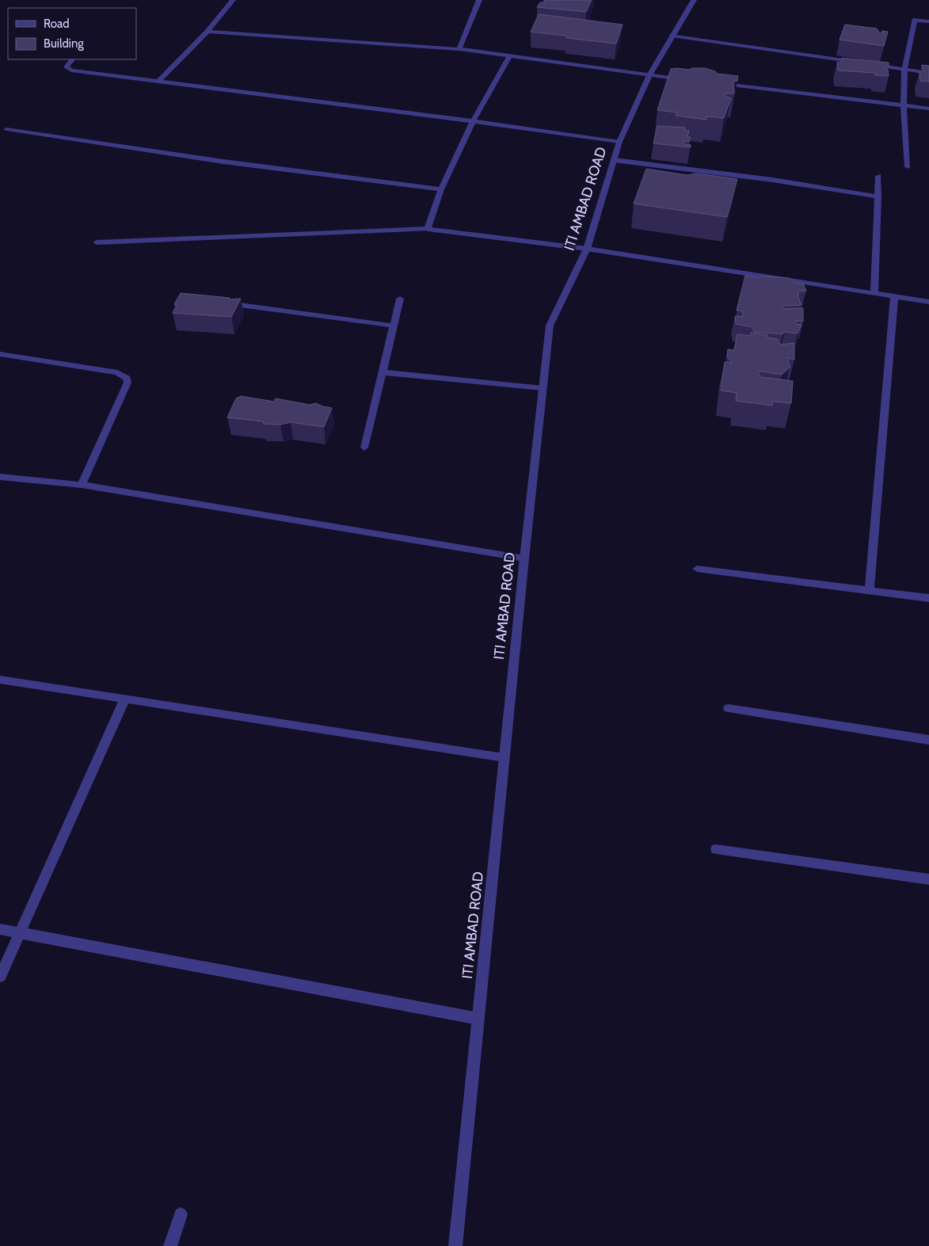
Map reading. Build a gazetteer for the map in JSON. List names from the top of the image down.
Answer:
{
  "streets": {
    "street": ["ITI AMBAD ROAD"]
  },
  "legend": ["Road", "Building"]
}
